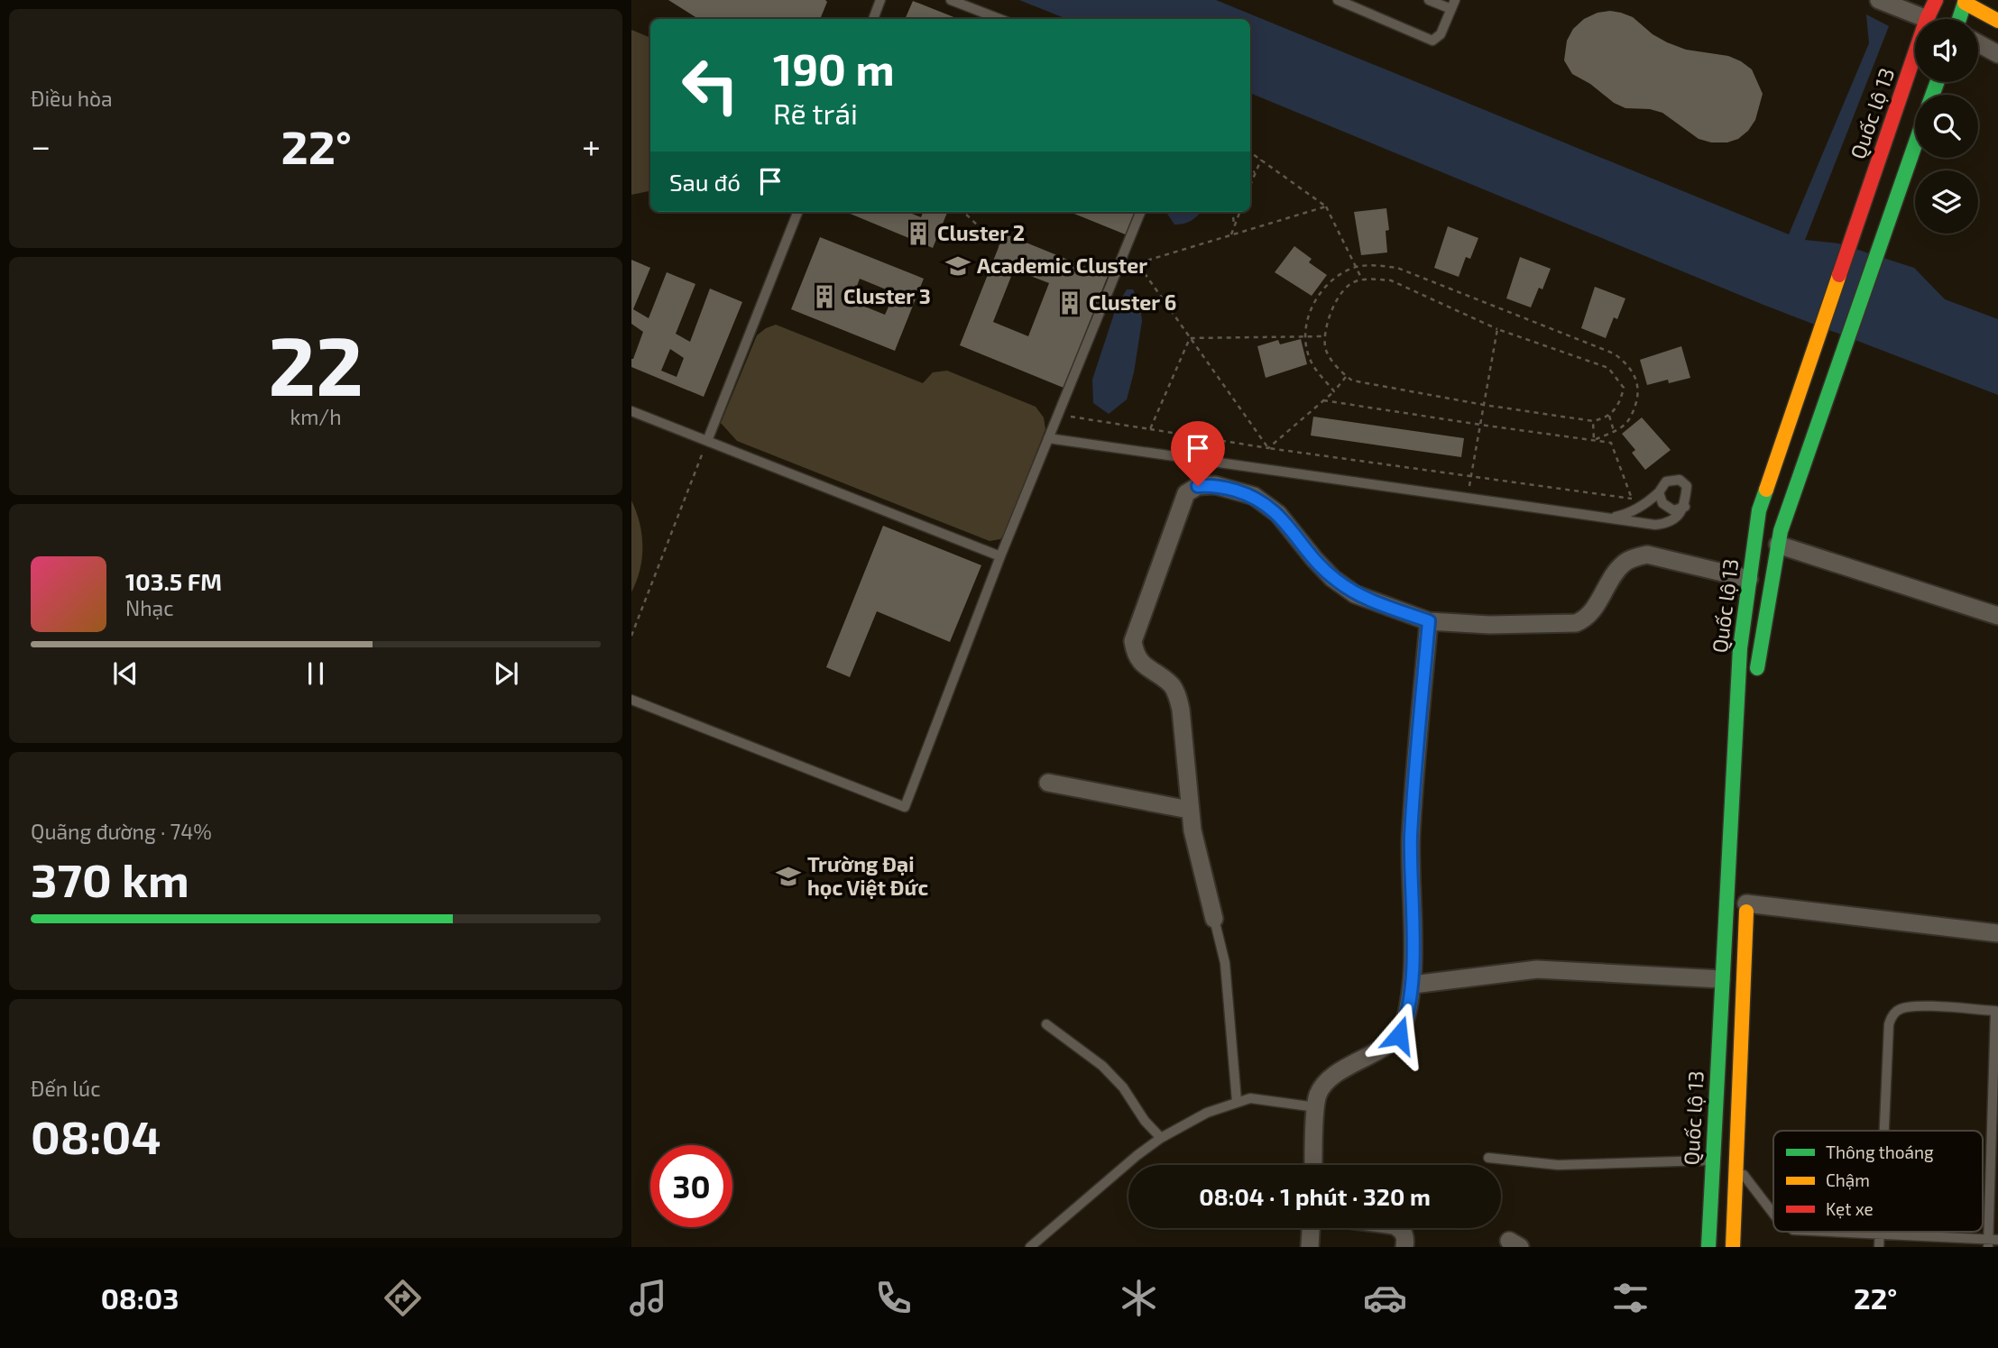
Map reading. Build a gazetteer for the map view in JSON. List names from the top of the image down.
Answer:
{
  "streets": {
    "main road": ["Quốc lộ 13"]
  },
  "places": {
    "building": ["Cluster 2", "Cluster 3", "Cluster 6"],
    "school or university": ["Academic Cluster", "Trường Đại học Việt Đức"]
  },
  "legend": ["Thông thoáng", "Chậm", "Kẹt xe"],
  "page": {
    "tile": [
      "Điều hòa",
      ["22", "km/h"],
      ["Quãng đường · 74%", "370 km"],
      ["Đến lúc", "08:04"]
    ],
    "turn": ["190 m", "Rẽ trái"],
    "heat": ["−", "22°", "+"],
    "then": "Sau đó",
    "song": ["103.5 FM", "Nhạc"],
    "limit": "30",
    "trip": "08:04 · 1 phút · 320 m",
    "tabs": ["08:03", "22°"]
  }
}
